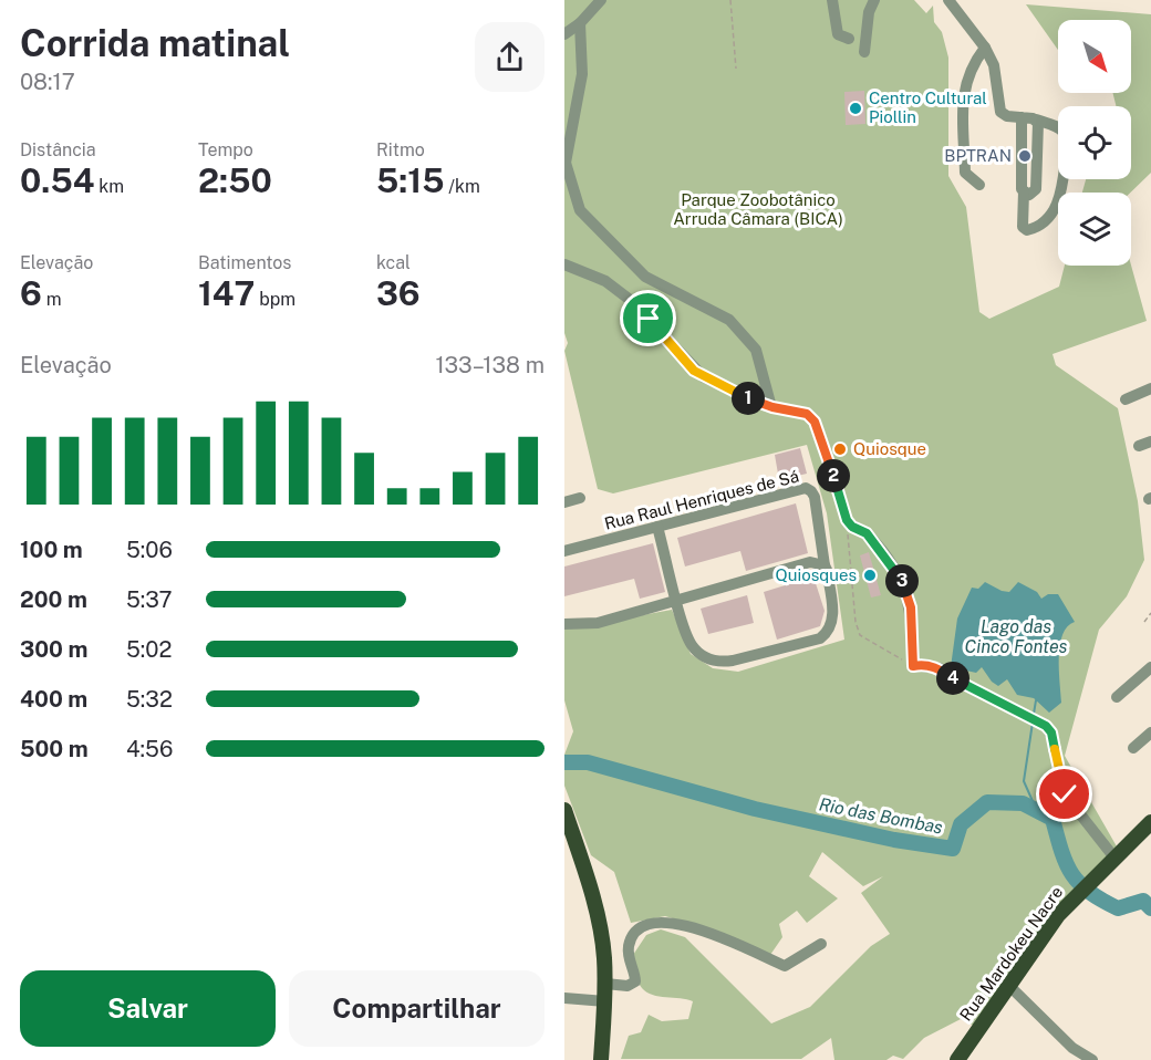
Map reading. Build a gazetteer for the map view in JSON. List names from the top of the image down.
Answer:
{
  "streets": {
    "main road": ["Rua Mardokeu Nacre"],
    "street": ["Rua Raul Henriques de Sá"]
  },
  "water": ["Lago das Cinco Fontes", "Rio das Bombas"],
  "parks": ["Parque Zoobotânico Arruda Câmara (BICA)"],
  "places": [
    "Centro Cultural Piollin",
    "BPTRAN",
    "Quiosque",
    "Quiosques"
  ],
  "north": "bottom right",
  "page": {
    "heading": ["Corrida matinal", "08:17"],
    "stats": [
      ["Distância", "0.54 km"],
      ["Tempo", "2:50"],
      ["Ritmo", "5:15 /km"],
      ["Elevação", "6 m"],
      ["Batimentos", "147 bpm"],
      ["kcal", "36"]
    ],
    "chart": ["Elevação", "133–138 m"],
    "pins": [
      "1",
      "2",
      "3",
      "4"
    ],
    "list": [
      {
        "name": "100 m",
        "note": "5:06"
      },
      {
        "name": "200 m",
        "note": "5:37"
      },
      {
        "name": "300 m",
        "note": "5:02"
      },
      {
        "name": "400 m",
        "note": "5:32"
      },
      {
        "name": "500 m",
        "note": "4:56"
      }
    ],
    "buttons": ["Salvar", "Compartilhar"]
  }
}
